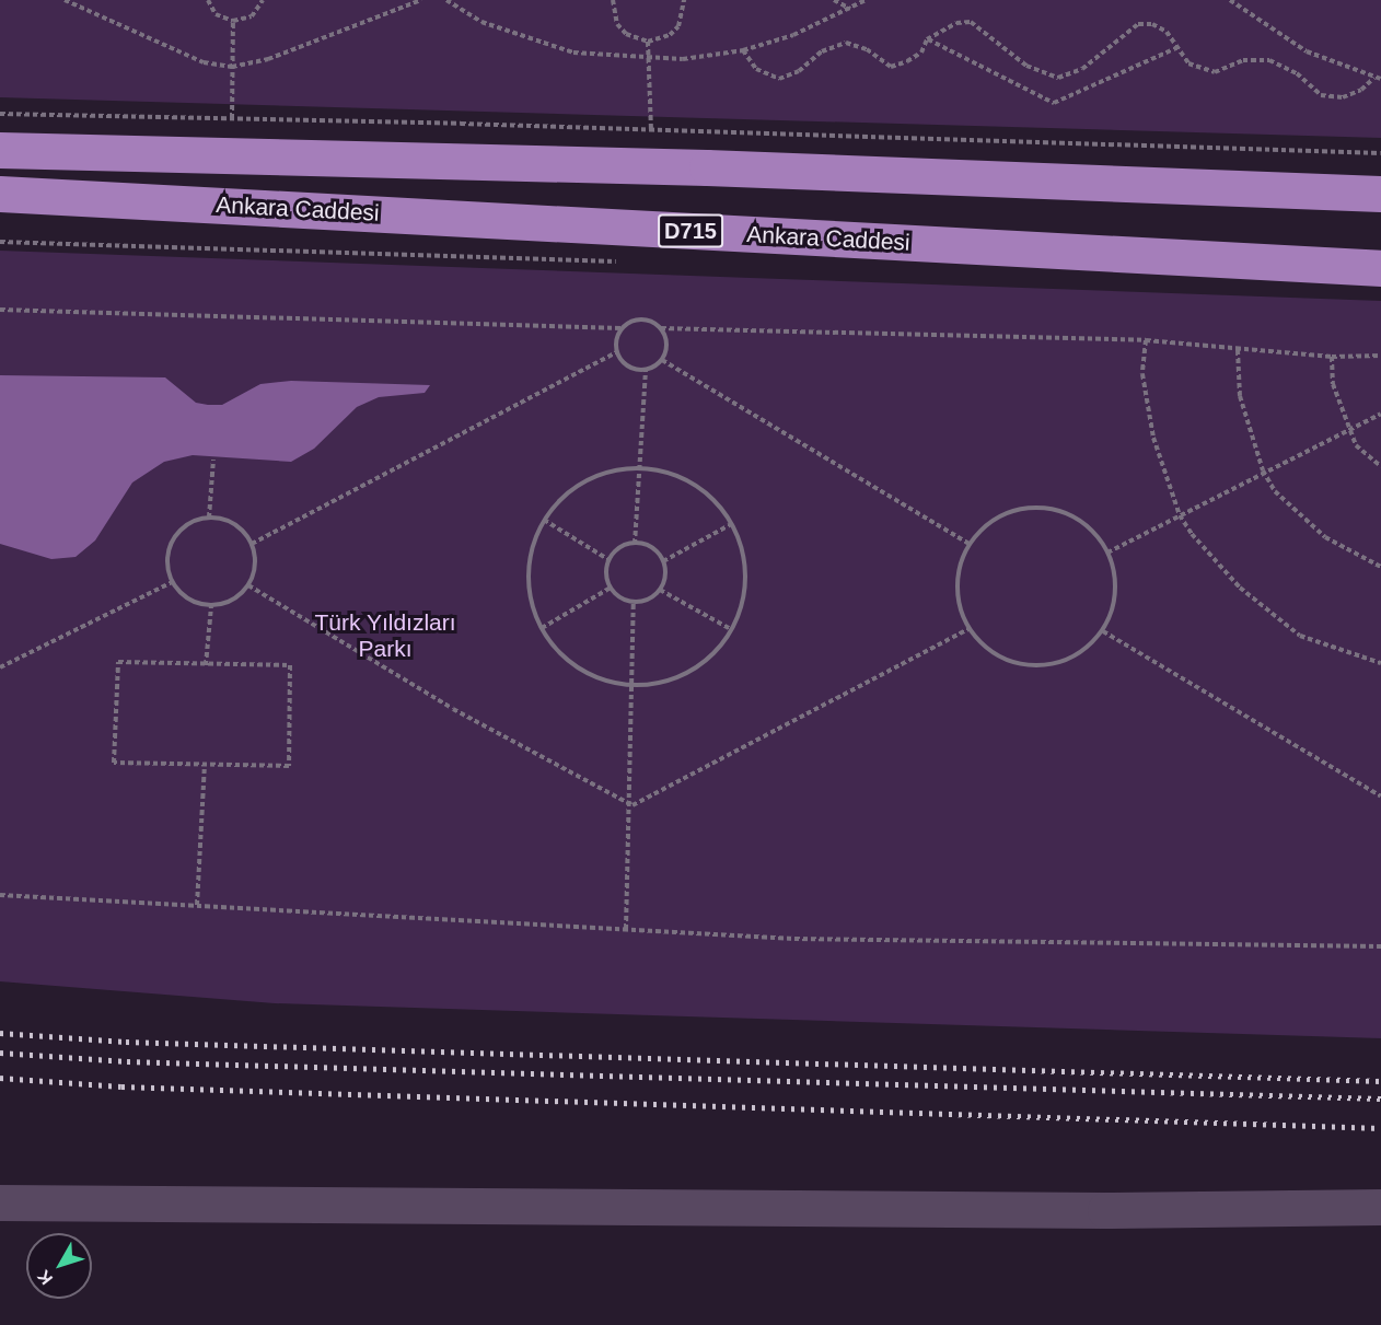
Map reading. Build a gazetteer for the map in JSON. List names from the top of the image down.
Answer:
{
  "streets": {
    "highway": ["Ankara Caddesi", "D715"]
  },
  "parks": ["Türk Yıldızları Parkı"],
  "north": "bottom left"
}
